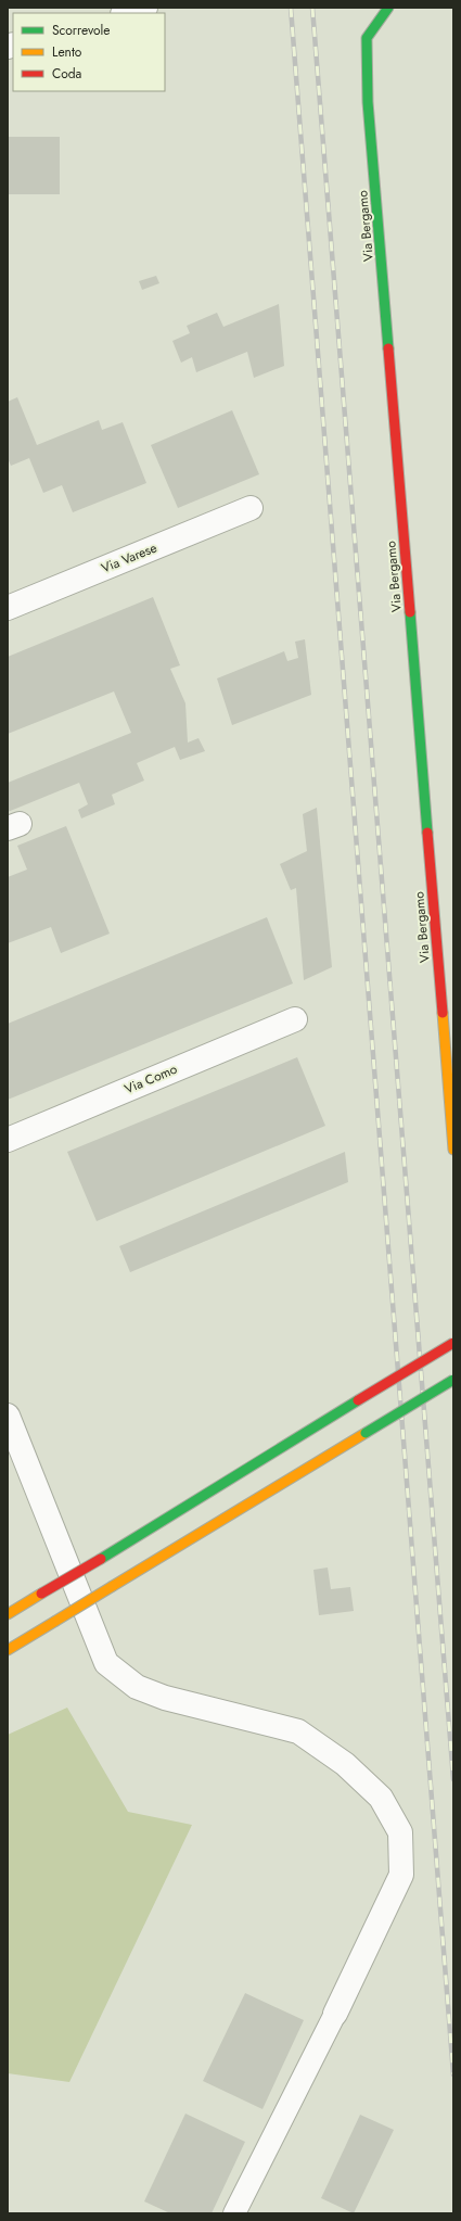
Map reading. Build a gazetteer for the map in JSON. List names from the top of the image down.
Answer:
{
  "streets": {
    "street": ["Via Bergamo", "Via Varese", "Via Como"]
  },
  "legend": ["Scorrevole", "Lento", "Coda"]
}
